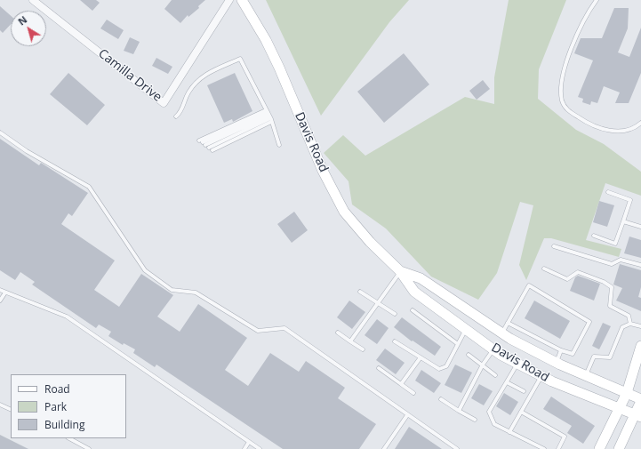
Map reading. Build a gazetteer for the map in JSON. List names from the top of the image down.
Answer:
{
  "streets": {
    "main road": ["Davis Road"],
    "street": ["Camilla Drive"]
  },
  "legend": ["Road", "Park", "Building"],
  "north": "top left"
}
